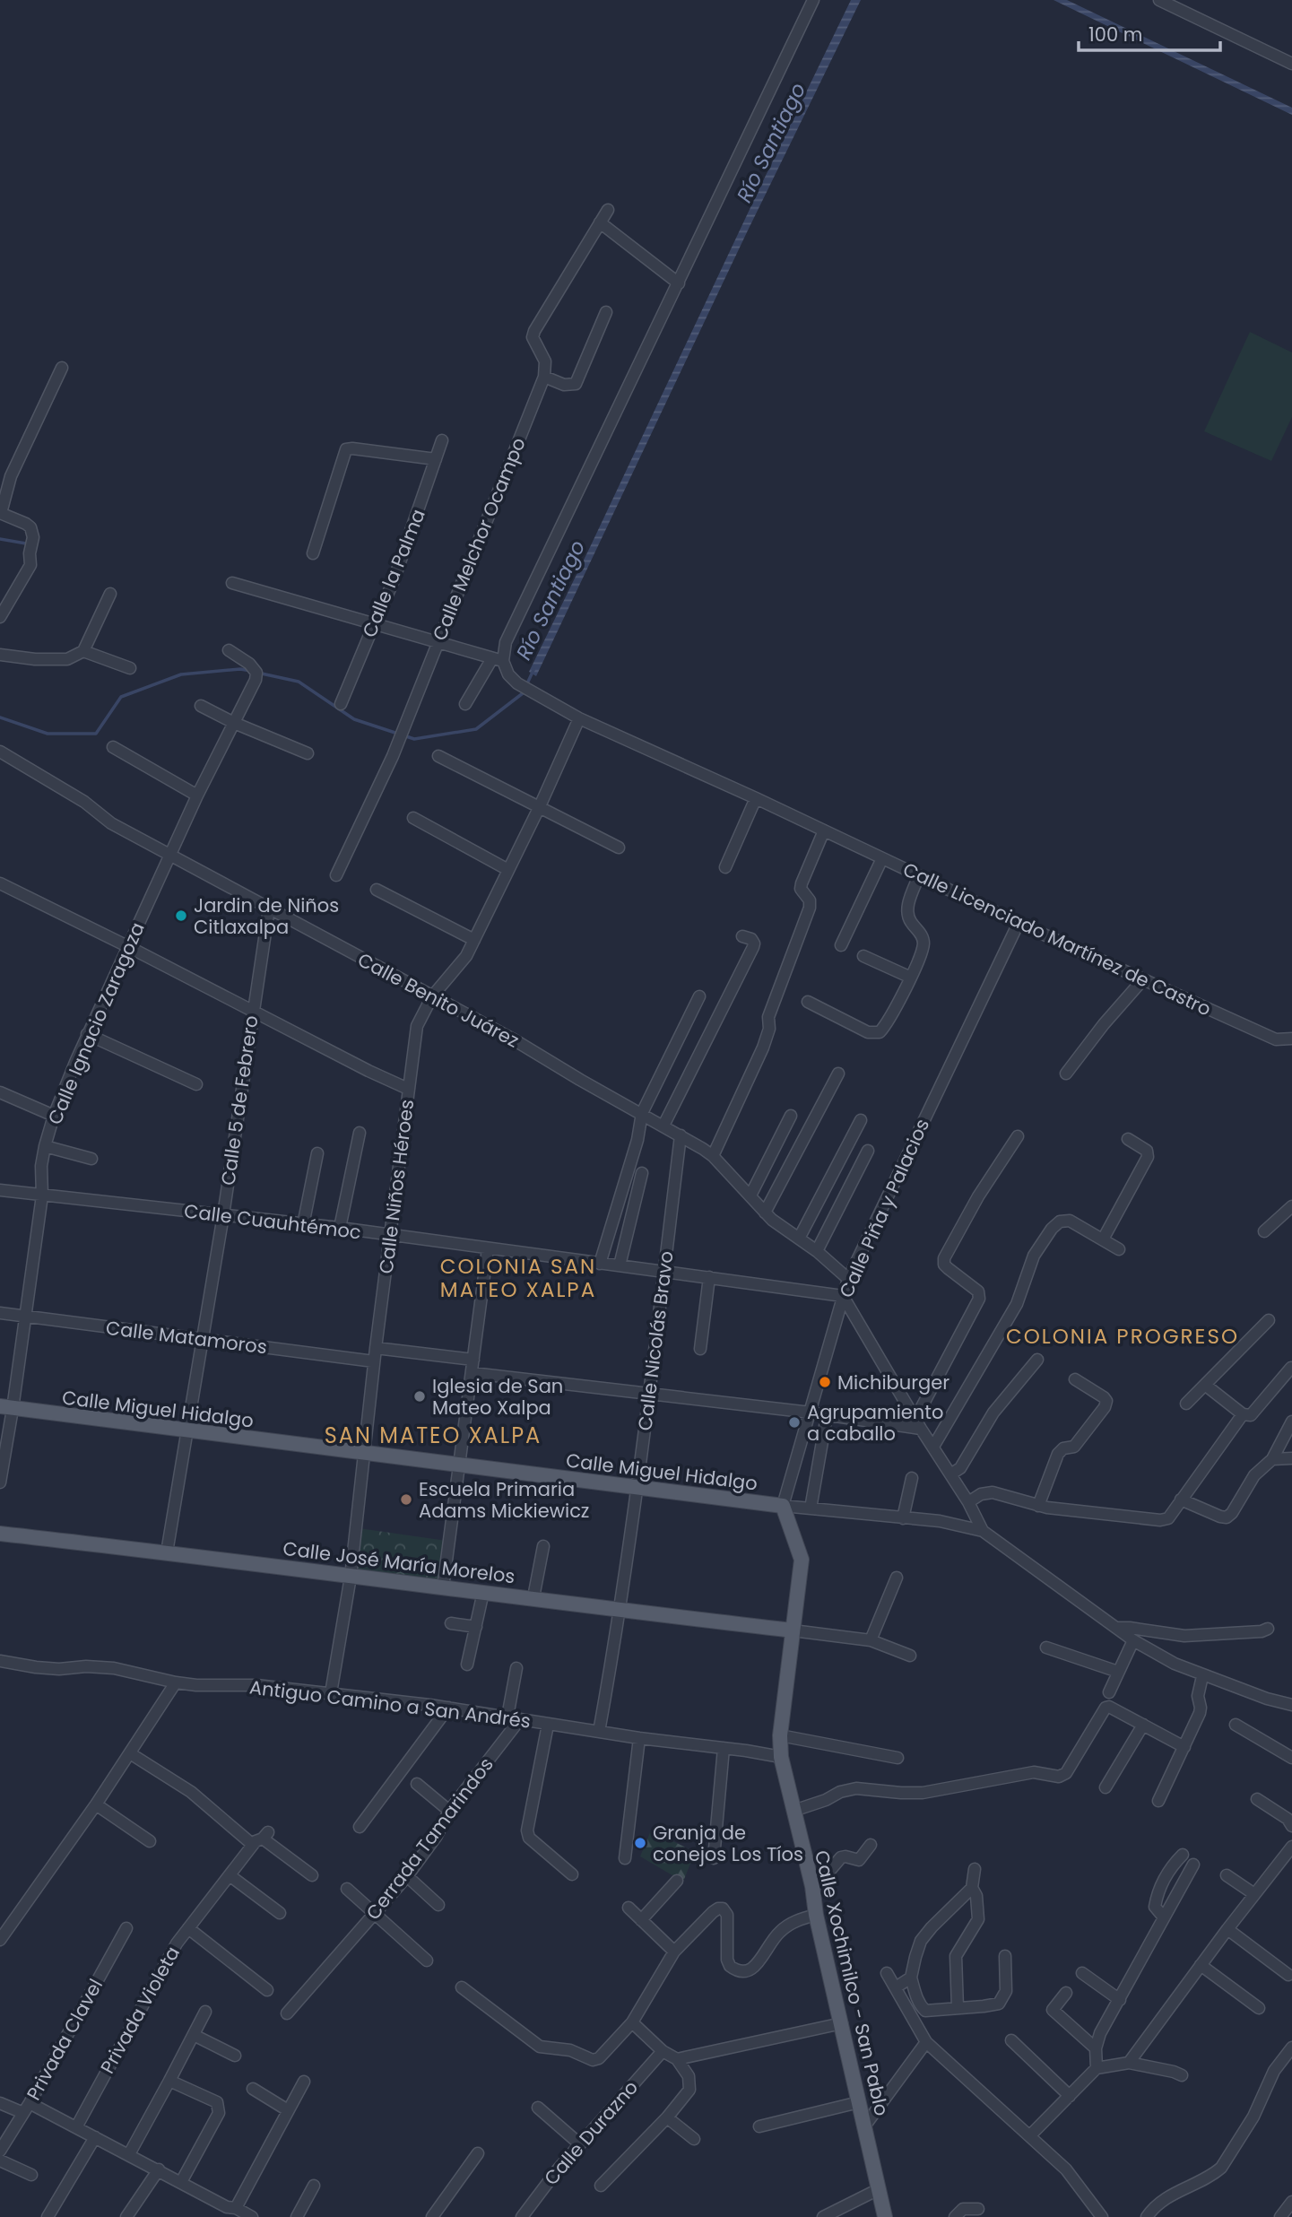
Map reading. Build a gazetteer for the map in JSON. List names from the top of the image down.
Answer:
{
  "streets": {
    "main road": ["Calle Miguel Hidalgo", "Calle José María Morelos", "Calle Xochimilco - San Pablo"],
    "street": [
      "Calle Melchor Ocampo",
      "Calle la Palma",
      "Calle Licenciado Martínez de Castro",
      "Calle Benito Juárez",
      "Calle Ignacio Zaragoza",
      "Calle 5 de Febrero",
      "Calle Niños Héroes",
      "Calle Piña y Palacios",
      "Calle Cuauhtémoc",
      "Calle Matamoros",
      "Calle Nicolás Bravo",
      "Antiguo Camino a San Andrés",
      "Cerrada Tamarindos",
      "Privada Violeta",
      "Privada Clavel",
      "Calle Durazno"
    ]
  },
  "crossings": [
    ["Calle Licenciado Martínez de Castro", "Calle Niños Héroes"],
    ["Calle Licenciado Martínez de Castro", "Calle Piña y Palacios"],
    ["Calle Benito Juárez", "Calle Ignacio Zaragoza"],
    ["Calle Benito Juárez", "Calle 5 de Febrero"],
    ["Calle Benito Juárez", "Calle Niños Héroes"],
    ["Calle Benito Juárez", "Calle Piña y Palacios"],
    ["Calle Benito Juárez", "Calle Nicolás Bravo"],
    ["Calle Ignacio Zaragoza", "Calle Cuauhtémoc"],
    ["Calle Ignacio Zaragoza", "Calle Matamoros"],
    ["Calle Ignacio Zaragoza", "Calle Miguel Hidalgo"],
    ["Calle 5 de Febrero", "Calle Cuauhtémoc"],
    ["Calle 5 de Febrero", "Calle Matamoros"],
    ["Calle 5 de Febrero", "Calle Miguel Hidalgo"],
    ["Calle 5 de Febrero", "Calle José María Morelos"],
    ["Calle Niños Héroes", "Calle Cuauhtémoc"],
    ["Calle Niños Héroes", "Calle Matamoros"],
    ["Calle Niños Héroes", "Calle Miguel Hidalgo"],
    ["Calle Niños Héroes", "Calle José María Morelos"],
    ["Calle Niños Héroes", "Antiguo Camino a San Andrés"],
    ["Calle Piña y Palacios", "Calle Cuauhtémoc"],
    ["Calle Piña y Palacios", "Calle Miguel Hidalgo"],
    ["Calle Piña y Palacios", "Calle Xochimilco - San Pablo"],
    ["Calle Cuauhtémoc", "Calle Nicolás Bravo"],
    ["Calle Nicolás Bravo", "Calle Miguel Hidalgo"],
    ["Calle Nicolás Bravo", "Calle José María Morelos"],
    ["Calle Nicolás Bravo", "Antiguo Camino a San Andrés"],
    ["Calle Miguel Hidalgo", "Calle Xochimilco - San Pablo"],
    ["Calle José María Morelos", "Calle Xochimilco - San Pablo"],
    ["Antiguo Camino a San Andrés", "Cerrada Tamarindos"],
    ["Antiguo Camino a San Andrés", "Calle Xochimilco - San Pablo"]
  ],
  "districts": ["COLONIA SAN MATEO XALPA", "COLONIA PROGRESO", "SAN MATEO XALPA"],
  "water": ["Río Santiago"],
  "places": [
    "Jardin de Niños Citlaxalpa",
    "Michiburger",
    "Iglesia de San Mateo Xalpa",
    "Agrupamiento a caballo",
    "Escuela Primaria Adams Mickiewicz",
    "Granja de conejos Los Tíos"
  ],
  "scale_bar": "100 m"
}
